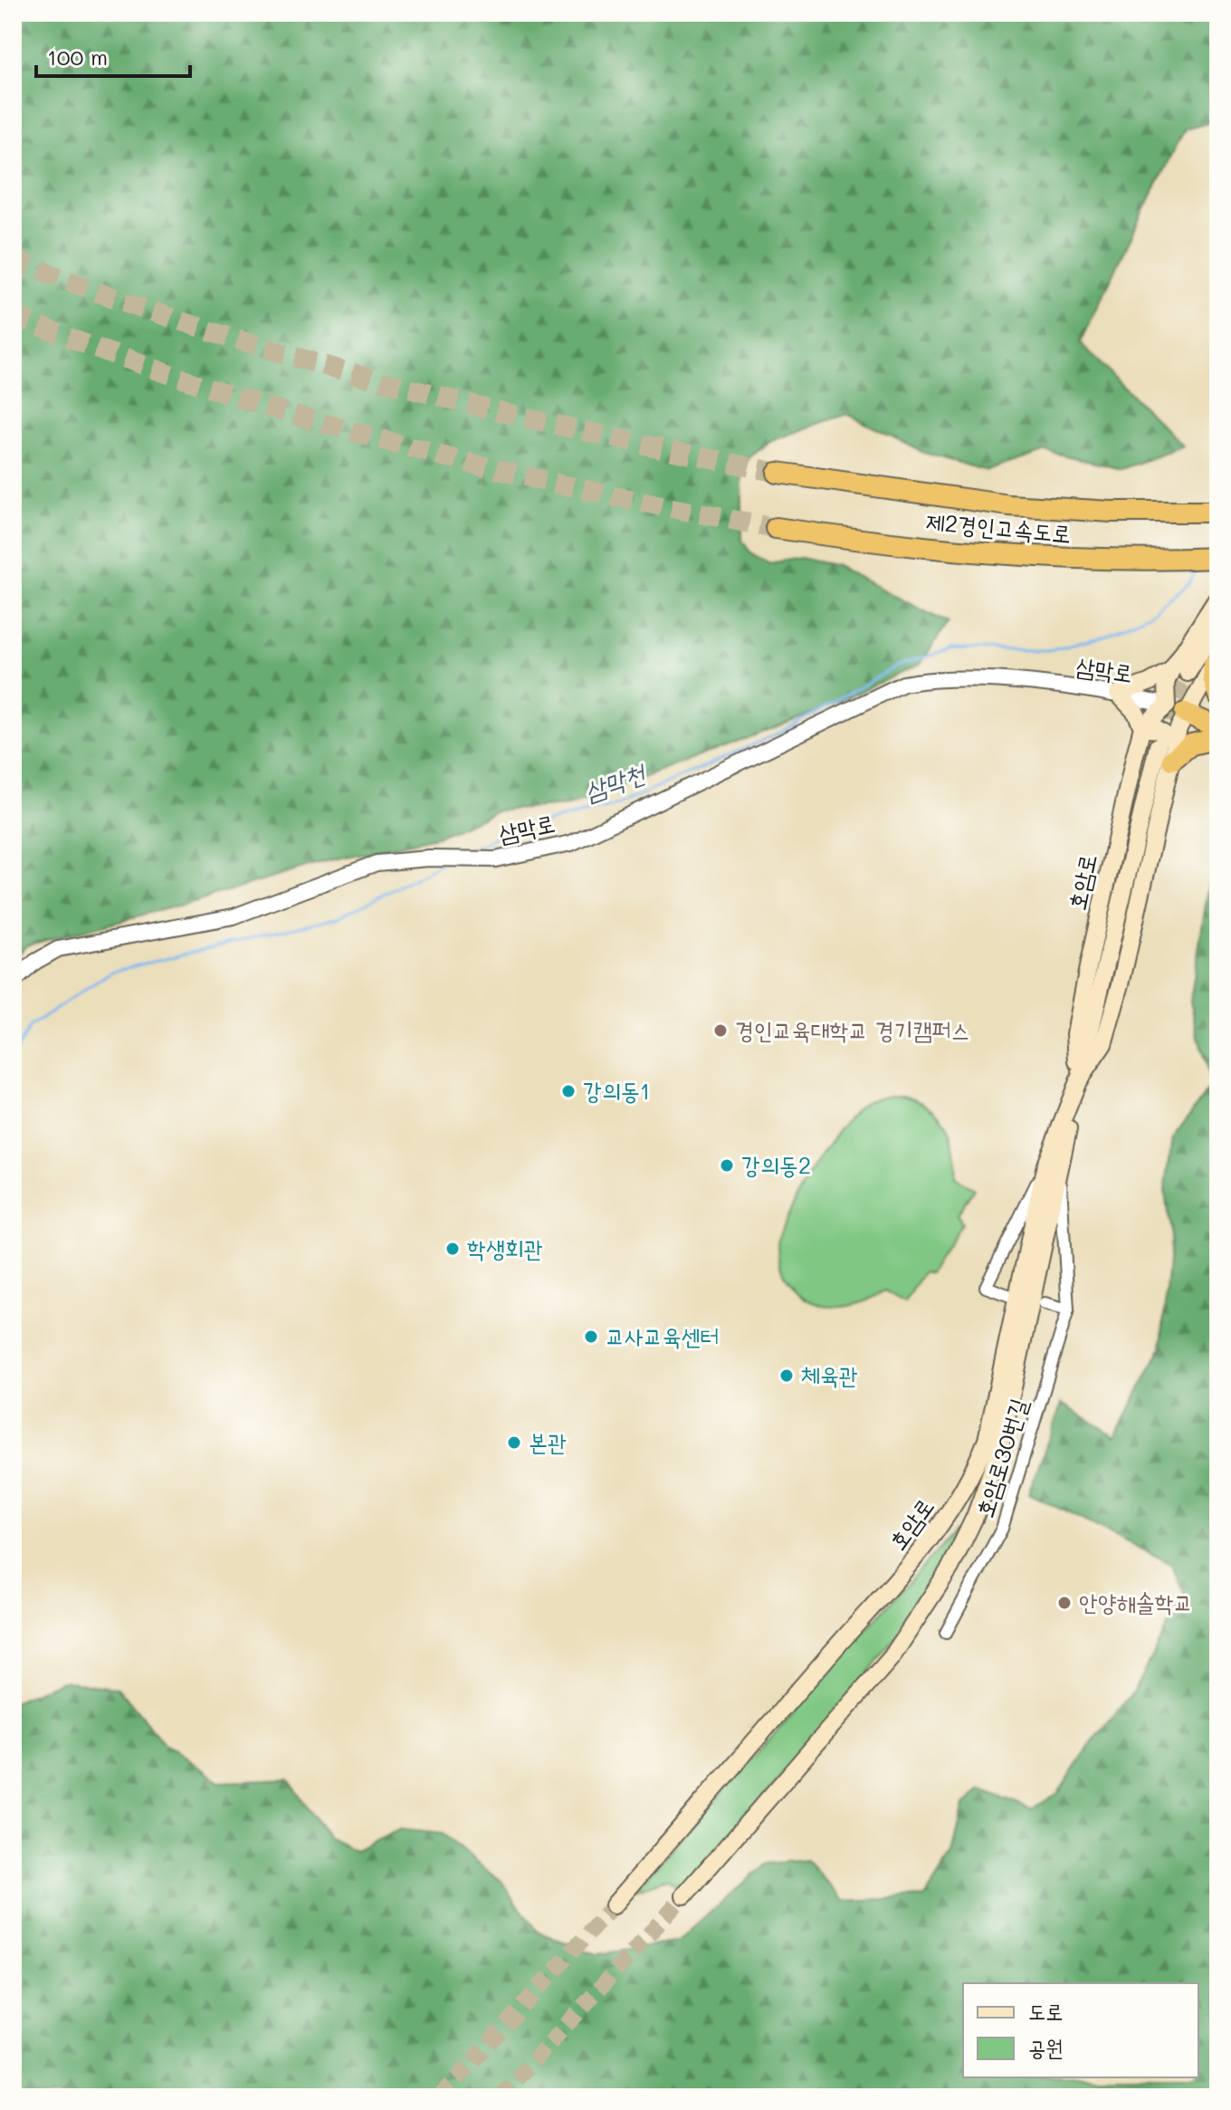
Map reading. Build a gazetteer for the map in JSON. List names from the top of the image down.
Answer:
{
  "streets": {
    "highway": ["제2경인고속도로"],
    "main road": ["삼막로", "호암로"],
    "street": ["호암로30번길"]
  },
  "crossings": [
    ["삼막로", "호암로"]
  ],
  "water": ["삼막천"],
  "places": [
    "경인교육대학교 경기캠퍼스",
    "강의동1",
    "강의동2",
    "학생회관",
    "교사교육센터",
    "체육관",
    "본관",
    "안양해솔학교"
  ],
  "legend": ["도로", "공원"],
  "scale_bar": "100 m"
}
